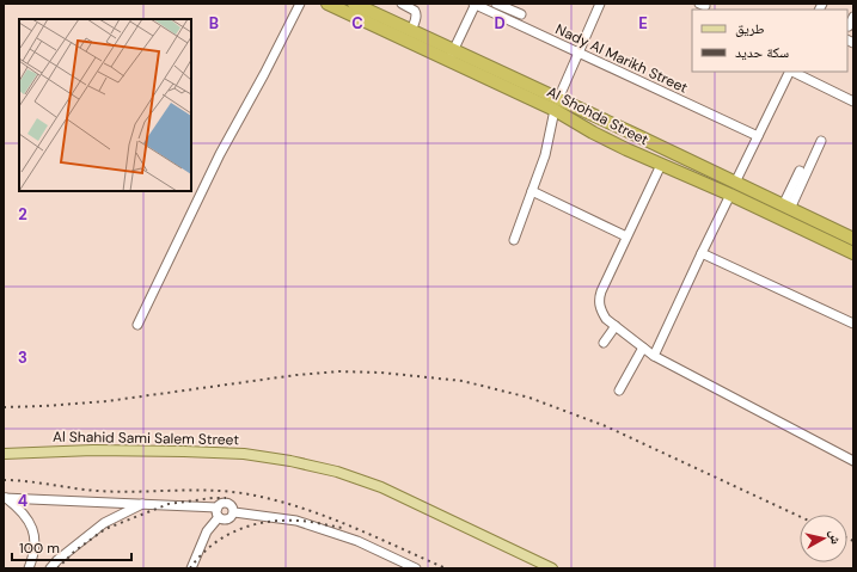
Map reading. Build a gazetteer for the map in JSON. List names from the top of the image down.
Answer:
{
  "streets": {
    "highway": ["Al Shohda Street"],
    "main road": ["Al Shahid Sami Salem Street"],
    "street": ["Nady Al Marikh Street"]
  },
  "legend": ["طريق", "سكة حديد"],
  "scale_bar": "100 m",
  "north": "right",
  "grid": {
    "columns": [
      "B",
      "C",
      "D",
      "E"
    ],
    "rows": ["2", "3", "4"]
  }
}
